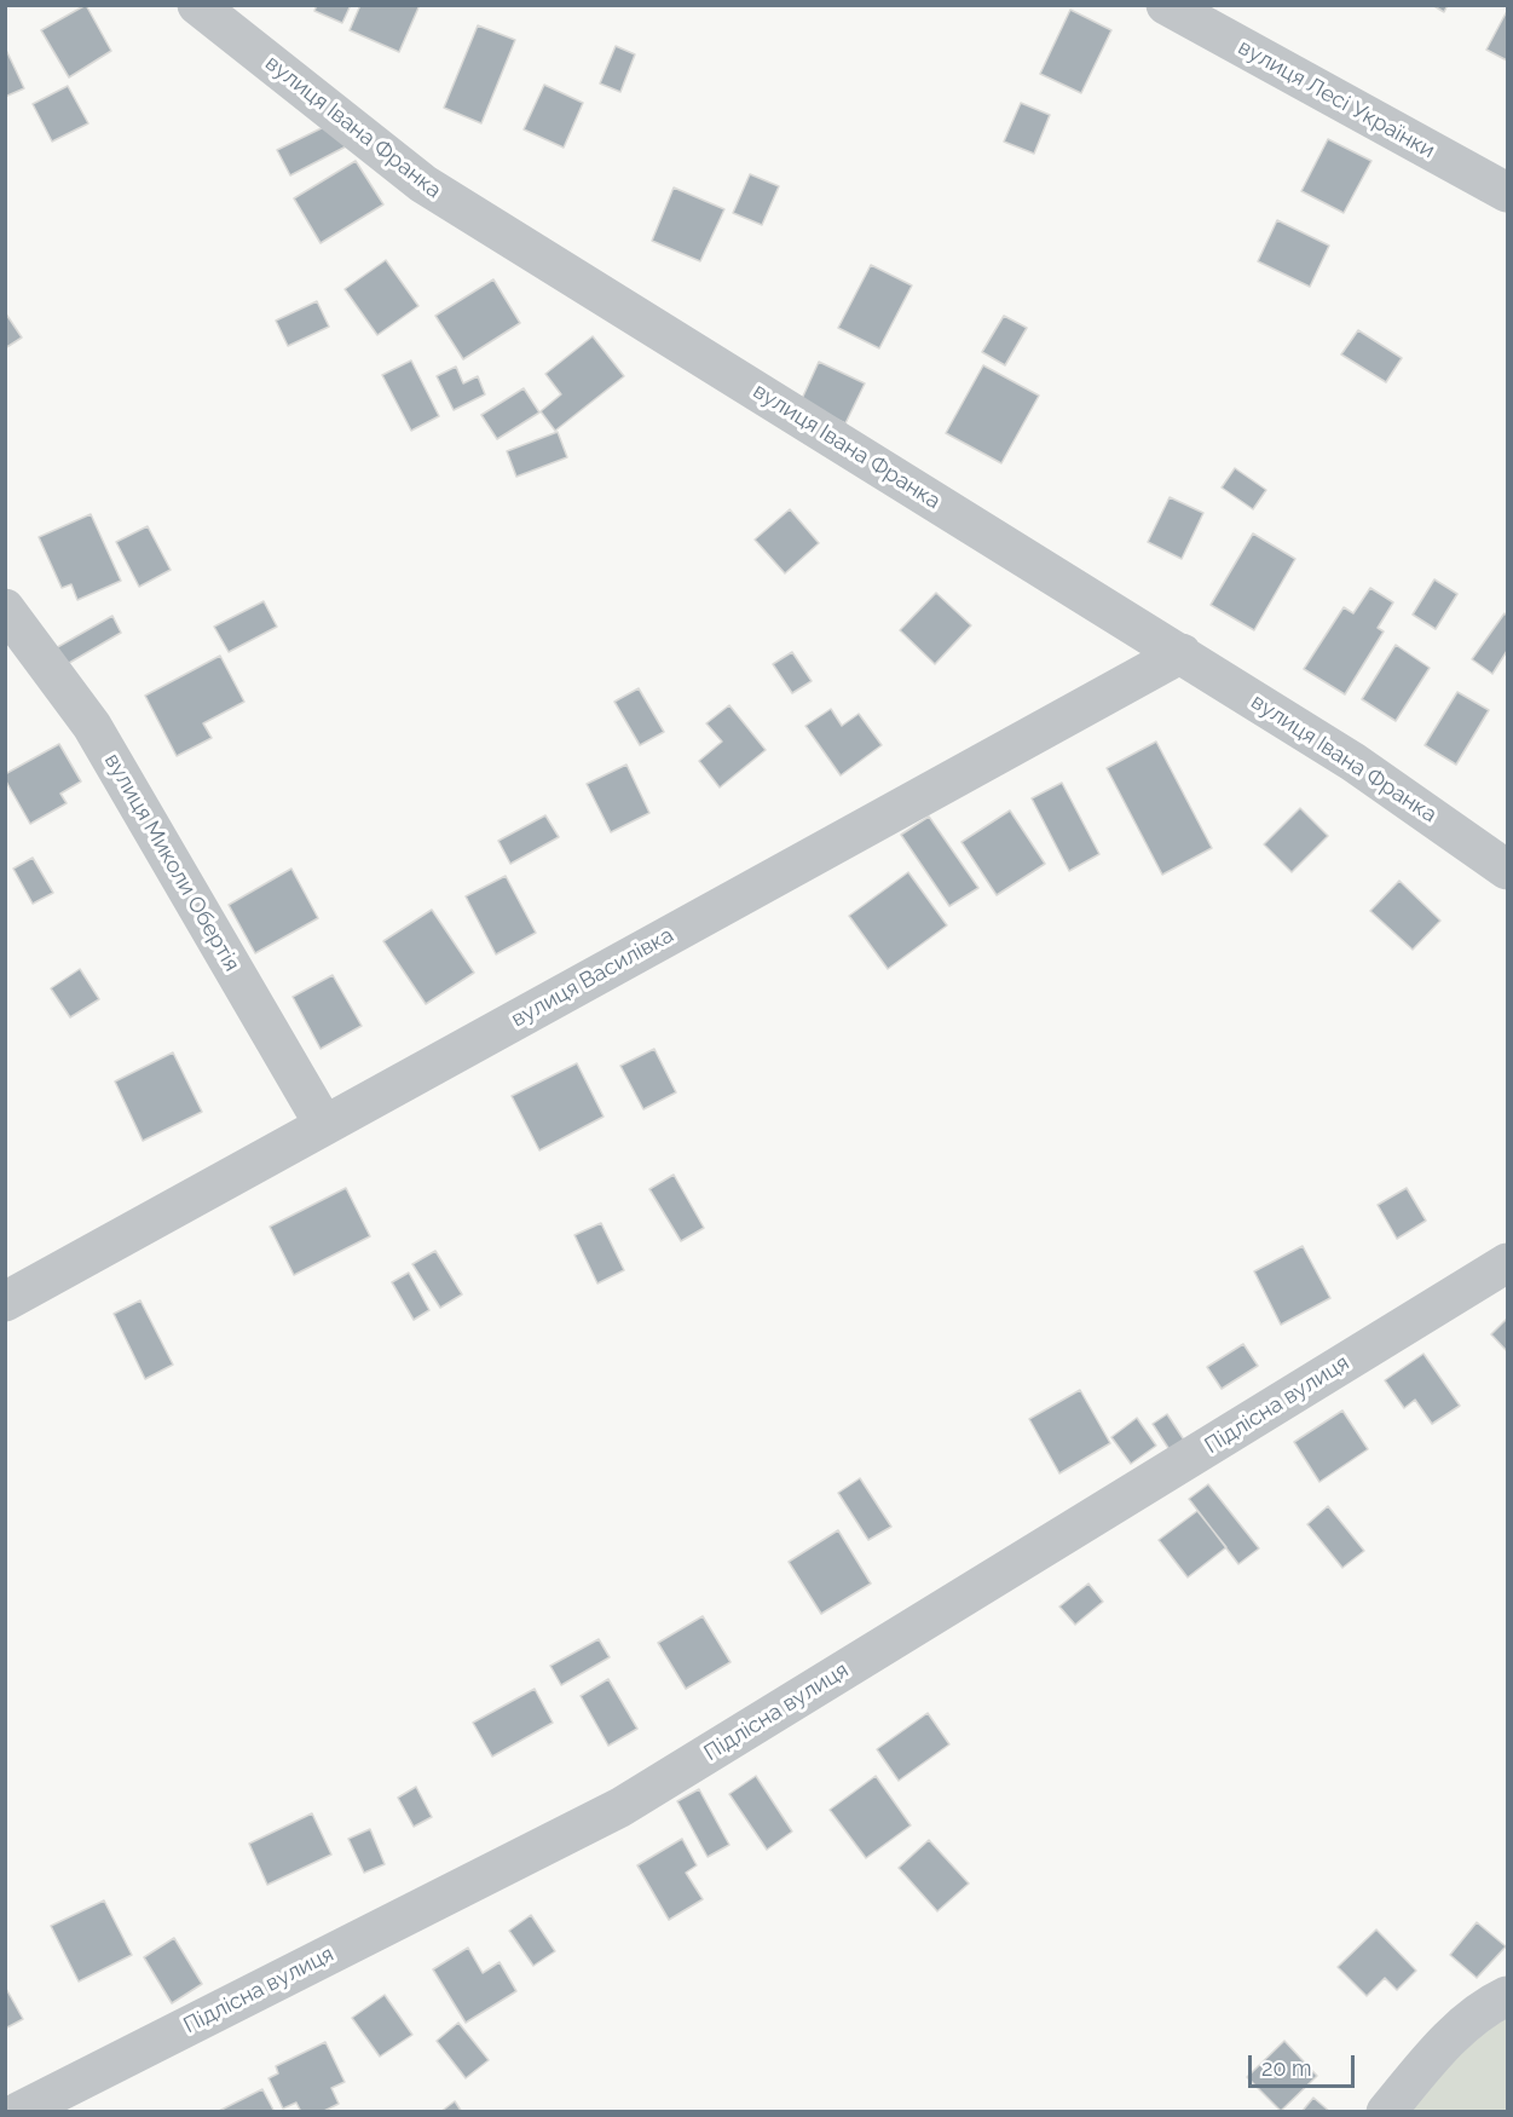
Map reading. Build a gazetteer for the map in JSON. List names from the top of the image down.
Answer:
{
  "streets": {
    "street": [
      "вулиця Лесі Українки",
      "вулиця Івана Франка",
      "вулиця Миколи Обертія",
      "вулиця Василівка",
      "Підлісна вулиця"
    ]
  },
  "crossings": [
    ["вулиця Івана Франка", "вулиця Василівка"],
    ["вулиця Миколи Обертія", "вулиця Василівка"]
  ],
  "scale_bar": "20 m"
}
